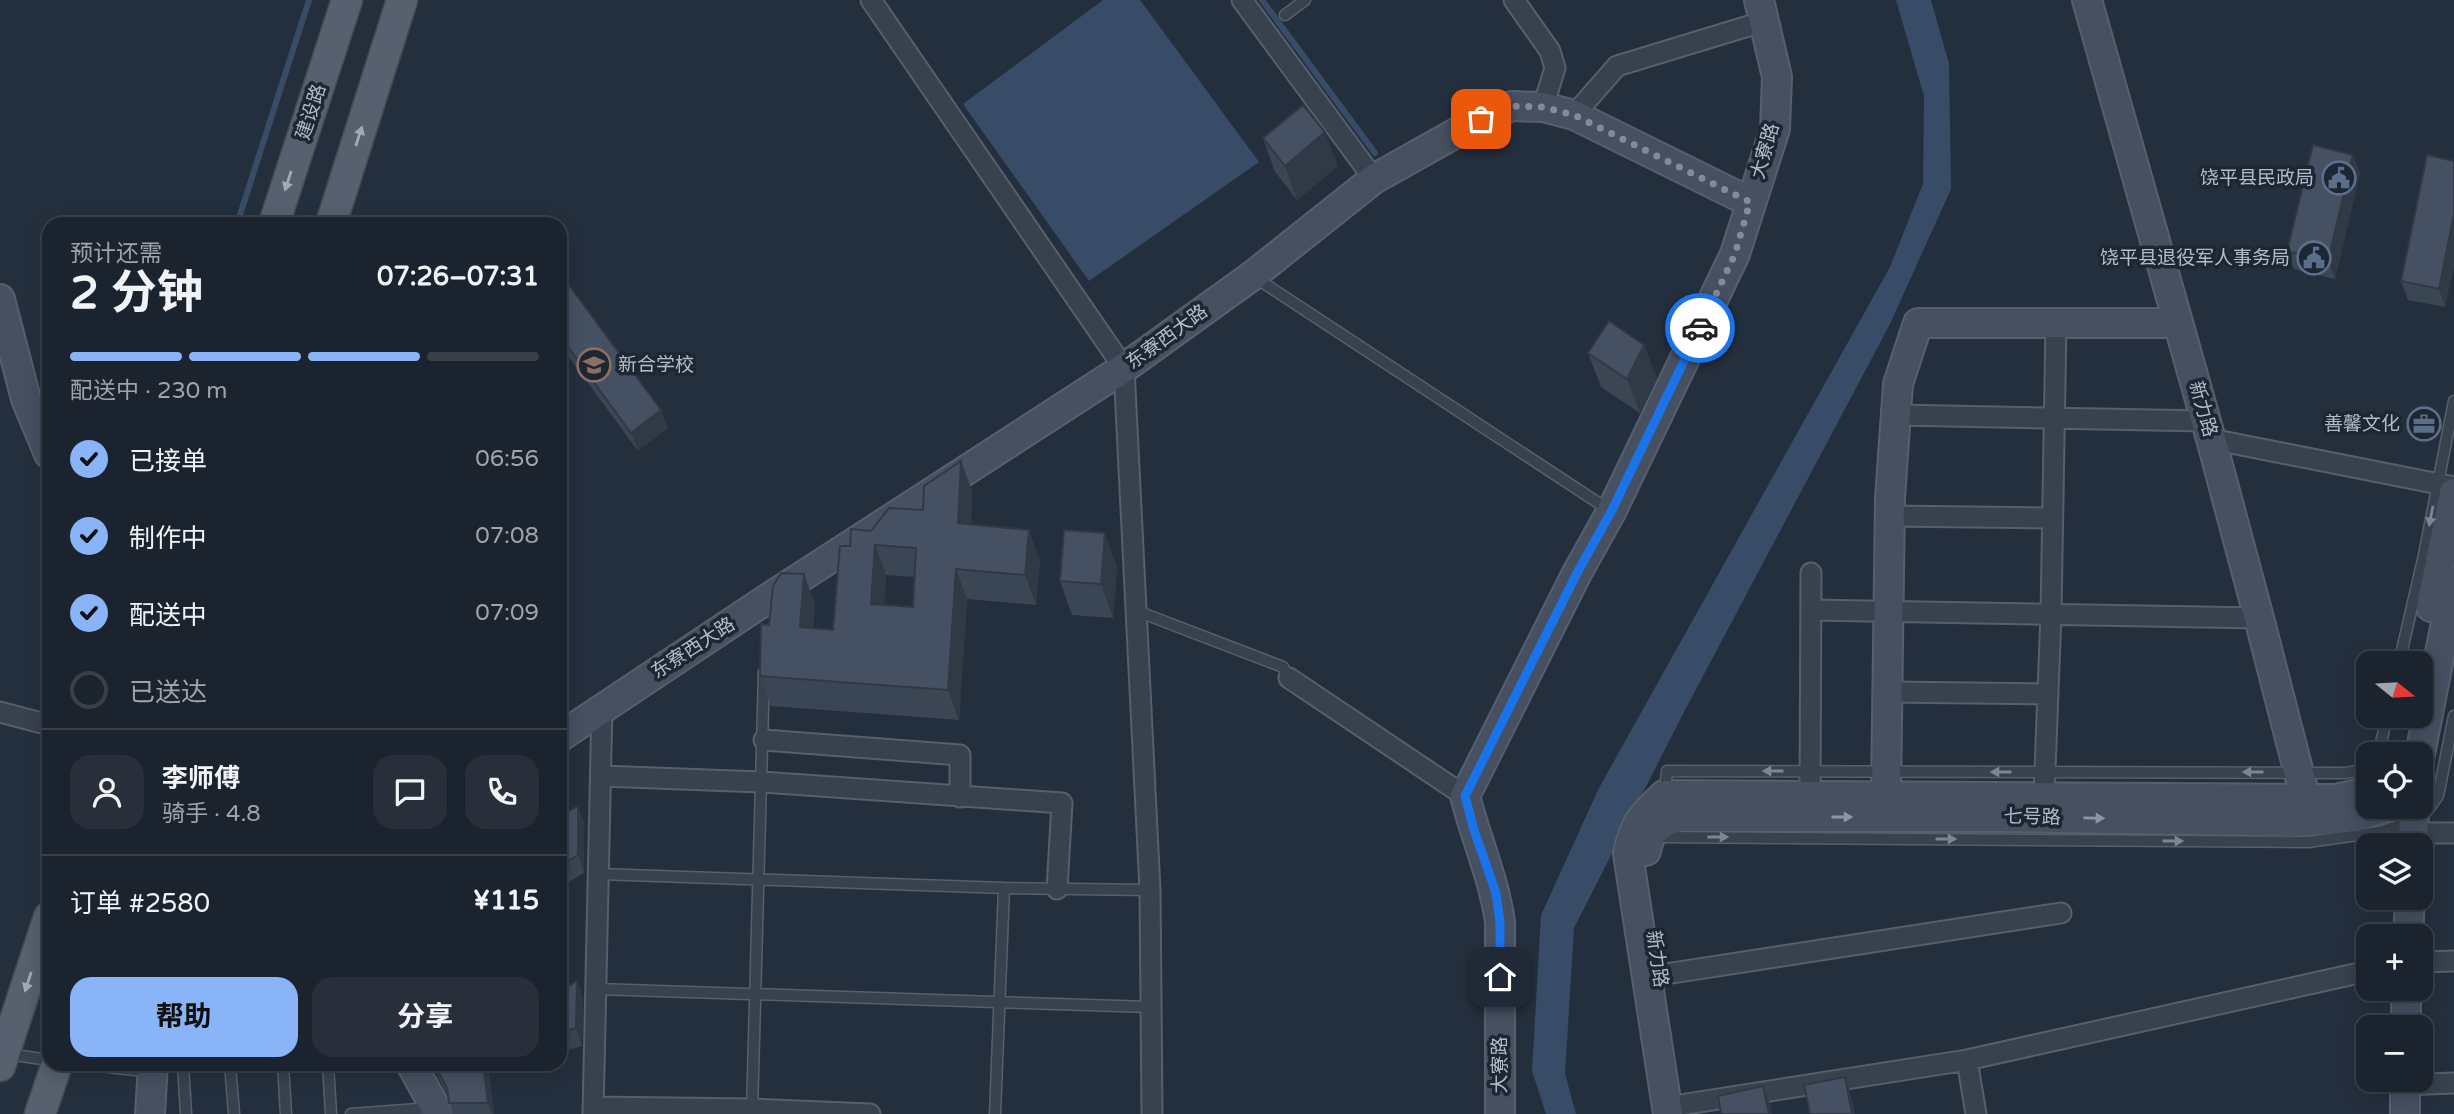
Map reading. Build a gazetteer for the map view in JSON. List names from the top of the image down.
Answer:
{
  "streets": {
    "main road": ["建设路"],
    "street": [
      "大寮路",
      "东寮西大路",
      "新力路",
      "七号路"
    ]
  },
  "crossings": [
    ["大寮路", "东寮西大路"],
    ["新力路", "七号路"]
  ],
  "places": {
    "public building": ["饶平县民政局", "饶平县退役军人事务局"],
    "school or university": ["新合学校"],
    "office": ["善馨文化"]
  },
  "north": "right",
  "page": {
    "heading": ["2 分钟", "预计还需", "07:26–07:31"],
    "panel": [
      "李师傅",
      "骑手 · 4.8",
      "订单 #2580",
      "¥115"
    ],
    "bar": "配送中 · 230 m",
    "list": [
      ["已接单", "06:56"],
      ["制作中", "07:08"],
      ["配送中", "07:09"],
      "已送达"
    ],
    "map_buttons": ["+", "−"],
    "buttons": ["帮助", "分享"]
  }
}
